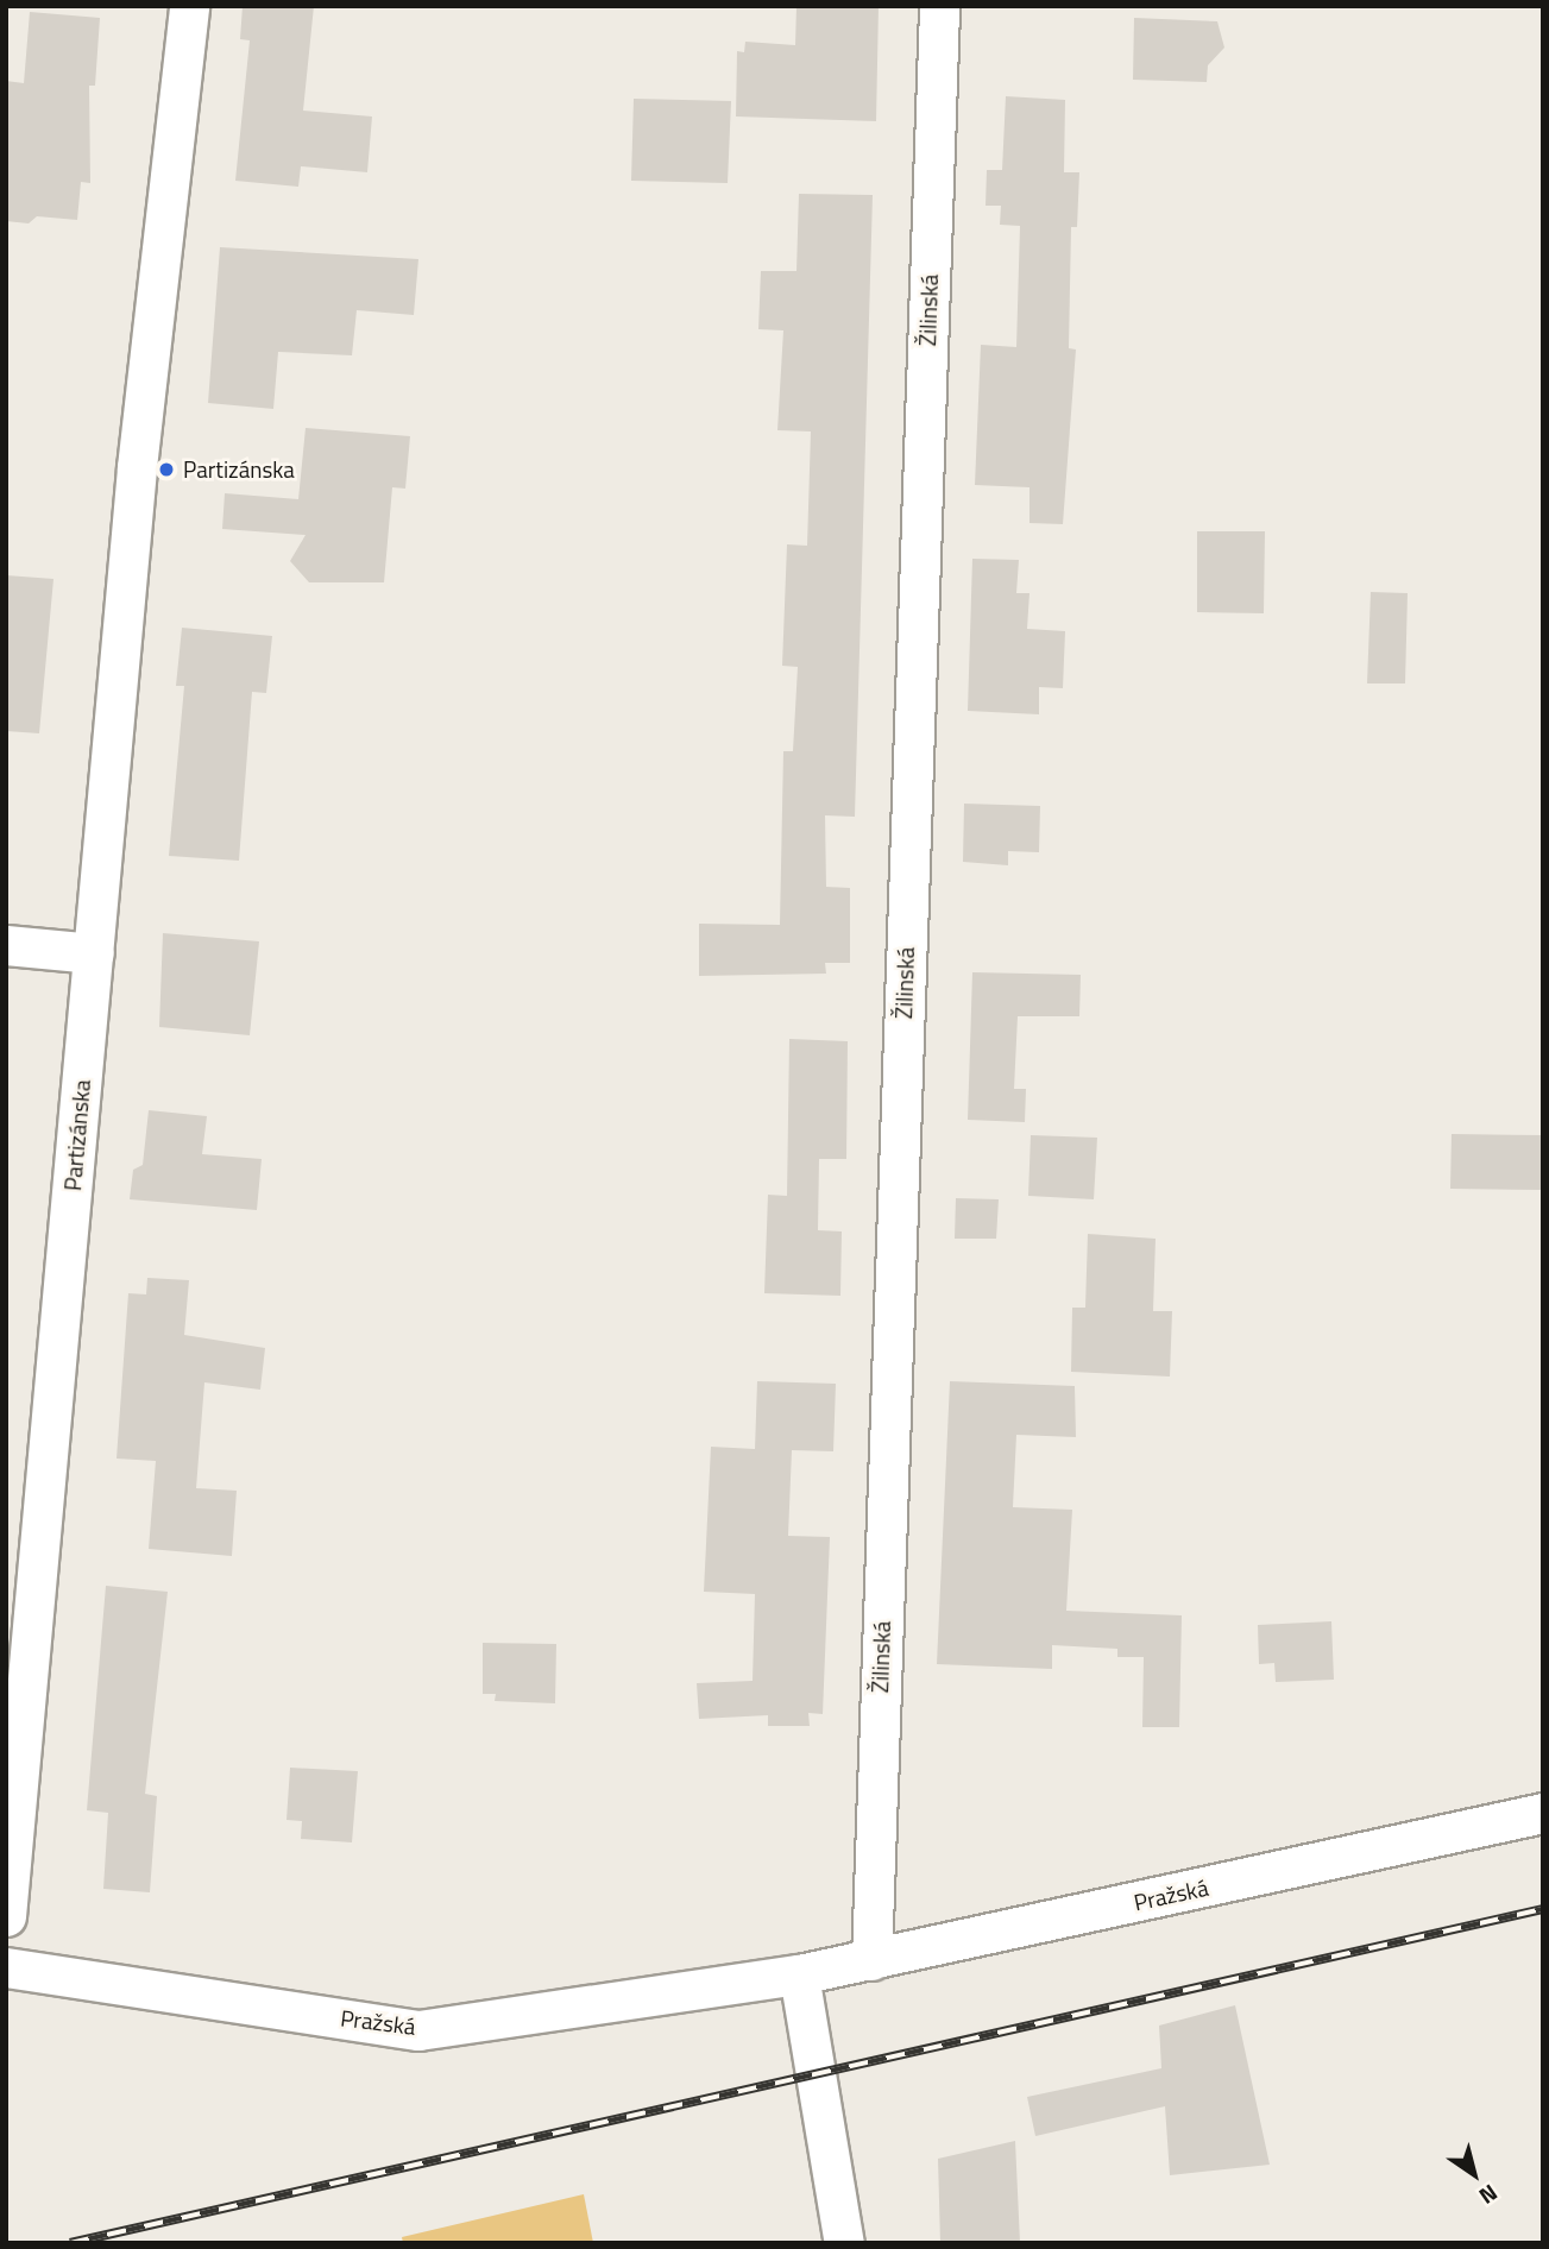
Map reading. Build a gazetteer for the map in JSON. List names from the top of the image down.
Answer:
{
  "streets": {
    "street": ["Žilinská", "Partizánska", "Pražská"]
  },
  "crossings": [
    ["Žilinská", "Pražská"]
  ],
  "places": ["Partizánska"],
  "north": "bottom right"
}
